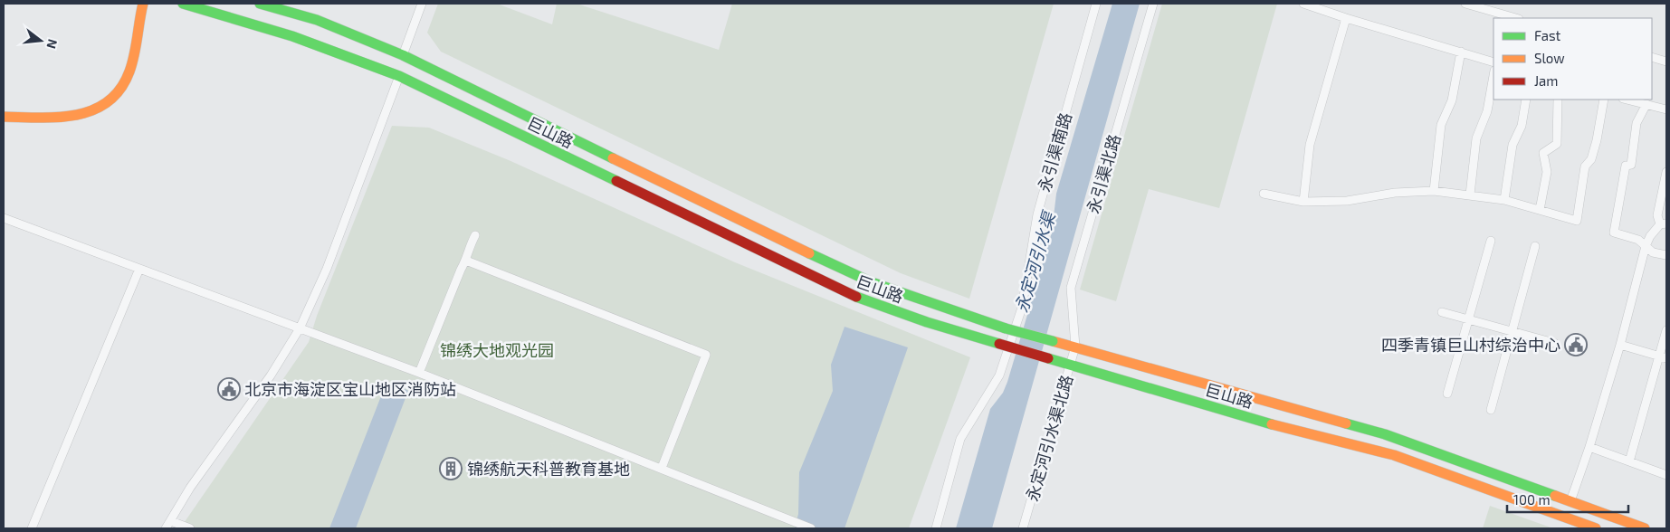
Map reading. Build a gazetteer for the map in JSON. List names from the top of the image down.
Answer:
{
  "streets": {
    "main road": ["巨山路"],
    "street": ["永引渠南路", "永引渠北路", "永定河引水渠北路"]
  },
  "crossings": [
    ["巨山路", "永引渠北路"],
    ["巨山路", "永定河引水渠北路"],
    ["永引渠北路", "永定河引水渠北路"]
  ],
  "water": ["永定河引水渠"],
  "parks": ["锦绣大地观光园"],
  "places": {
    "public building": ["四季青镇巨山村综治中心", "北京市海淀区宝山地区消防站"],
    "building": ["锦绣航天科普教育基地"]
  },
  "legend": ["Fast", "Slow", "Jam"],
  "scale_bar": "100 m",
  "north": "right"
}
